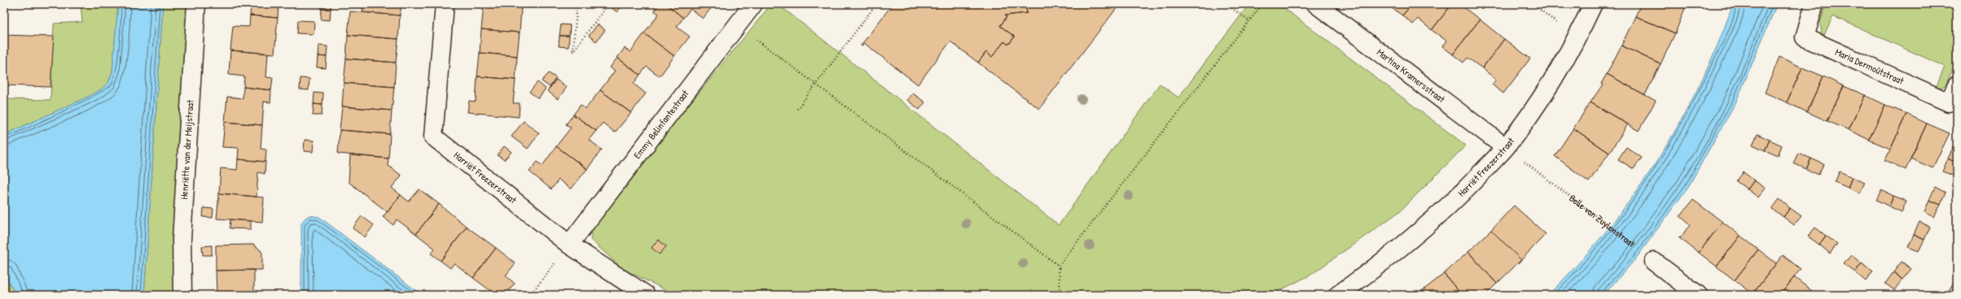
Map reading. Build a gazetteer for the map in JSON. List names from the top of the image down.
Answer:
{
  "streets": {
    "street": [
      "Maria Dermoûtstraat",
      "Martina Kramersstraat",
      "Emmy Belinfantestraat",
      "Henriëtte van der Meijstraat",
      "Harriët Freezerstraat"
    ],
    "path": ["Belle van Zuylenstraat"]
  },
  "crossings": [
    ["Martina Kramersstraat", "Harriët Freezerstraat"],
    ["Martina Kramersstraat", "Belle van Zuylenstraat"],
    ["Emmy Belinfantestraat", "Harriët Freezerstraat"],
    ["Harriët Freezerstraat", "Belle van Zuylenstraat"]
  ]
}
